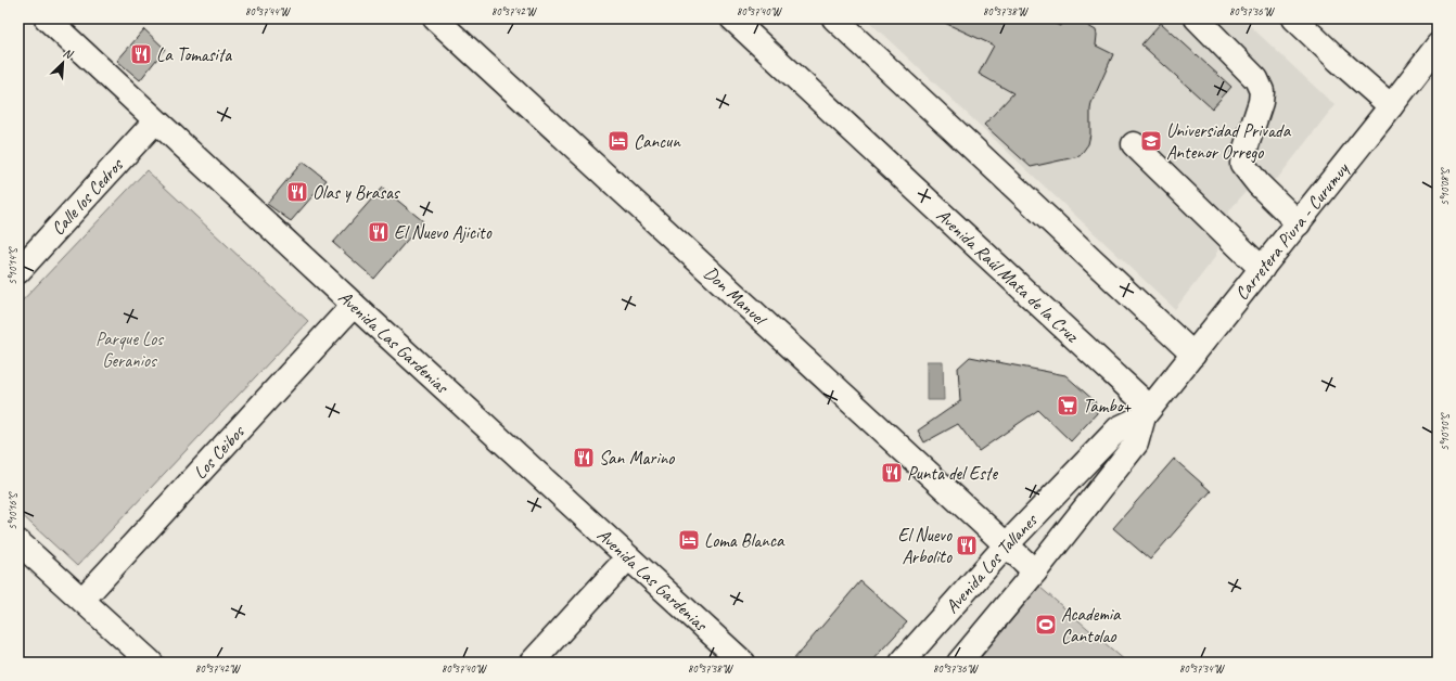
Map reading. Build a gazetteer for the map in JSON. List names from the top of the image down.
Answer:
{
  "streets": {
    "street": [
      "Calle los Cedros",
      "Carretera Piura - Curumuy",
      "Avenida Raúl Mata de la Cruz",
      "Don Manuel",
      "Avenida Las Gardenias",
      "Los Ceibos",
      "Avenida Los Tallanes"
    ]
  },
  "crossings": [
    ["Calle los Cedros", "Avenida Las Gardenias"],
    ["Carretera Piura - Curumuy", "Avenida Raúl Mata de la Cruz"],
    ["Carretera Piura - Curumuy", "Avenida Los Tallanes"],
    ["Don Manuel", "Avenida Los Tallanes"],
    ["Avenida Las Gardenias", "Los Ceibos"]
  ],
  "parks": ["Parque Los Geranios"],
  "places": {
    "restaurant": [
      "La Tomasita",
      "Olas y Brasas",
      "El Nuevo Ajicito",
      "San Marino",
      "Punta del Este",
      "El Nuevo Arbolito"
    ],
    "hotel": ["Cancun", "Loma Blanca"],
    "school or university": ["Universidad Privada Antenor Orrego"],
    "supermarket": ["Tambo+"],
    "sports": ["Academia Cantolao"]
  },
  "north": "top right",
  "coordinates": [
    "80°37'44\"W",
    "80°37'42\"W",
    "80°37'40\"W",
    "80°37'38\"W",
    "80°37'36\"W",
    "5°10'08\"S",
    "5°10'14\"S",
    "5°10'10\"S",
    "5°10'16\"S",
    "80°37'34\"W"
  ]
}
